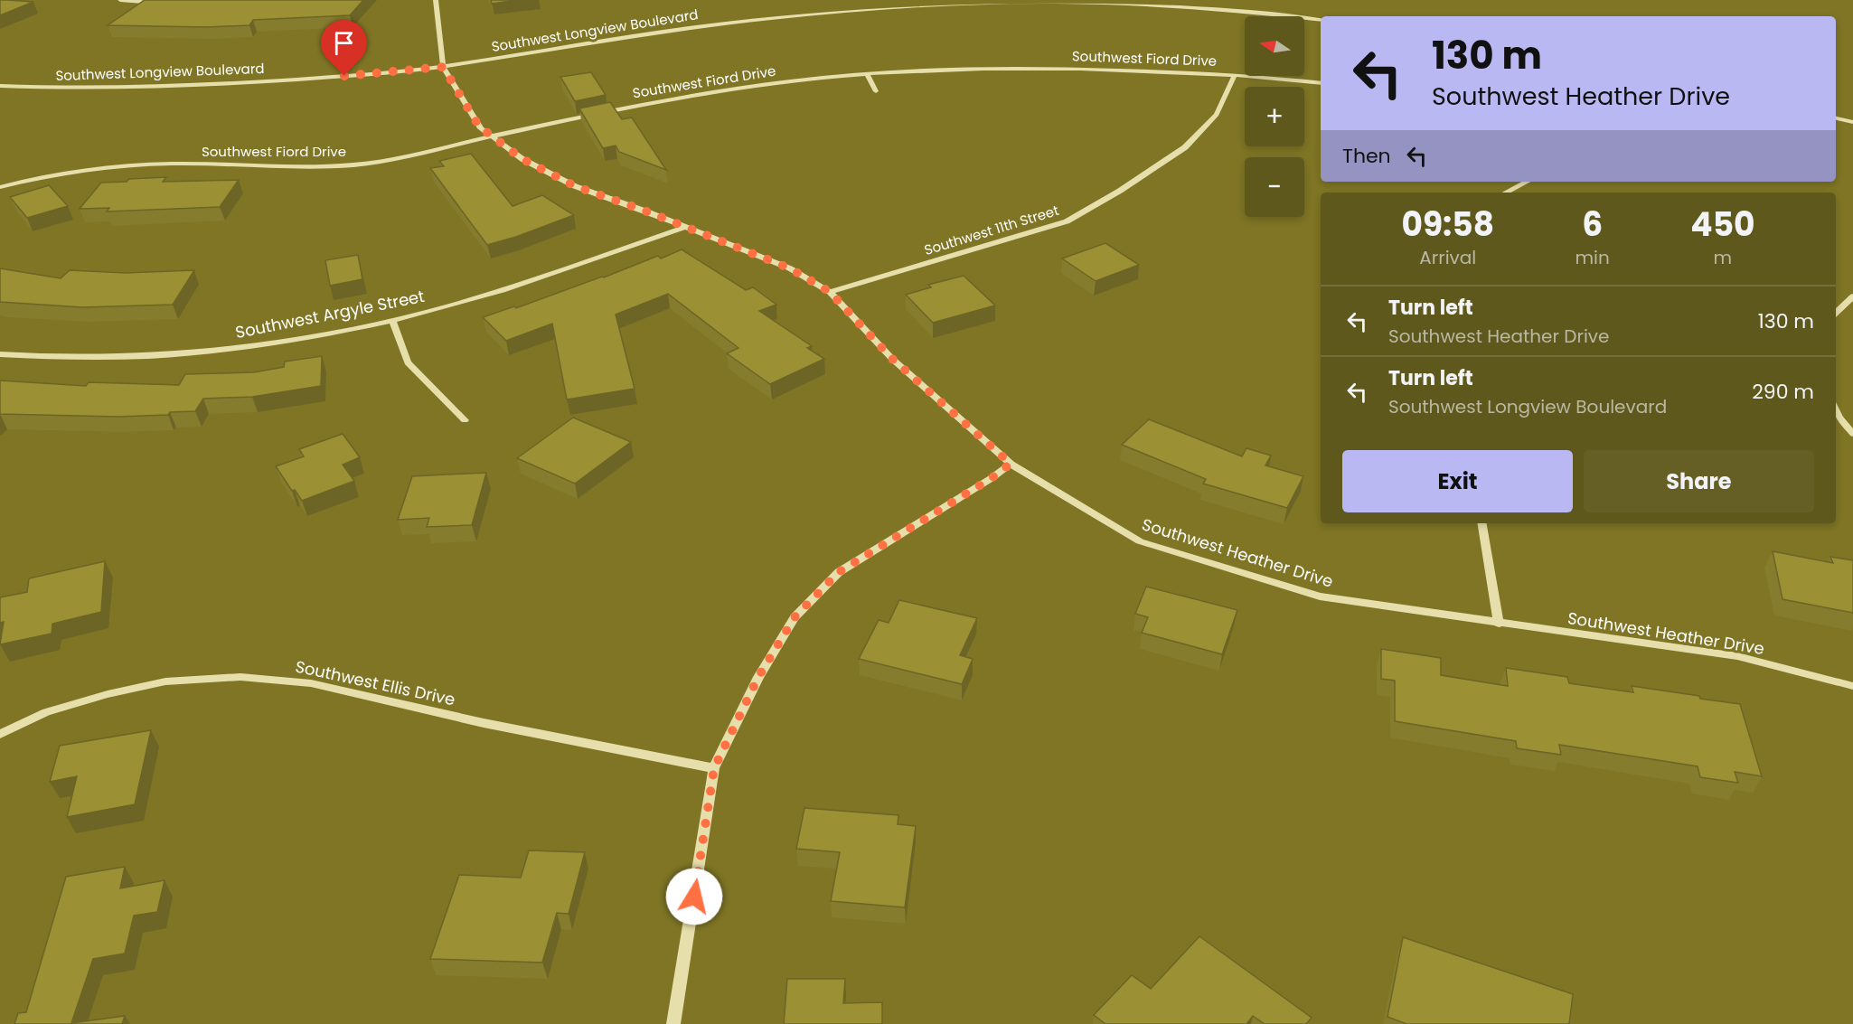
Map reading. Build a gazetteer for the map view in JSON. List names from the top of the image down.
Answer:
{
  "streets": {
    "street": [
      "Southwest Longview Boulevard",
      "Southwest Fiord Drive",
      "Southwest 11th Street",
      "Southwest Argyle Street",
      "Southwest Heather Drive",
      "Southwest Ellis Drive"
    ]
  },
  "crossings": [
    ["Southwest Longview Boulevard", "Southwest Heather Drive"],
    ["Southwest Fiord Drive", "Southwest 11th Street"],
    ["Southwest Fiord Drive", "Southwest Heather Drive"],
    ["Southwest 11th Street", "Southwest Heather Drive"],
    ["Southwest Argyle Street", "Southwest Heather Drive"]
  ],
  "north": "left",
  "page": {
    "map_buttons": ["+", "−"],
    "turn": ["130 m", "Southwest Heather Drive"],
    "then": "Then",
    "eta": [
      "09:58",
      "Arrival",
      "6",
      "min",
      "450",
      "m"
    ],
    "list": [
      {
        "name": "Turn left",
        "note": "Southwest Heather Drive",
        "value": "130 m"
      },
      {
        "name": "Turn left",
        "note": "Southwest Longview Boulevard",
        "value": "290 m"
      }
    ],
    "buttons": ["Exit", "Share"]
  }
}
